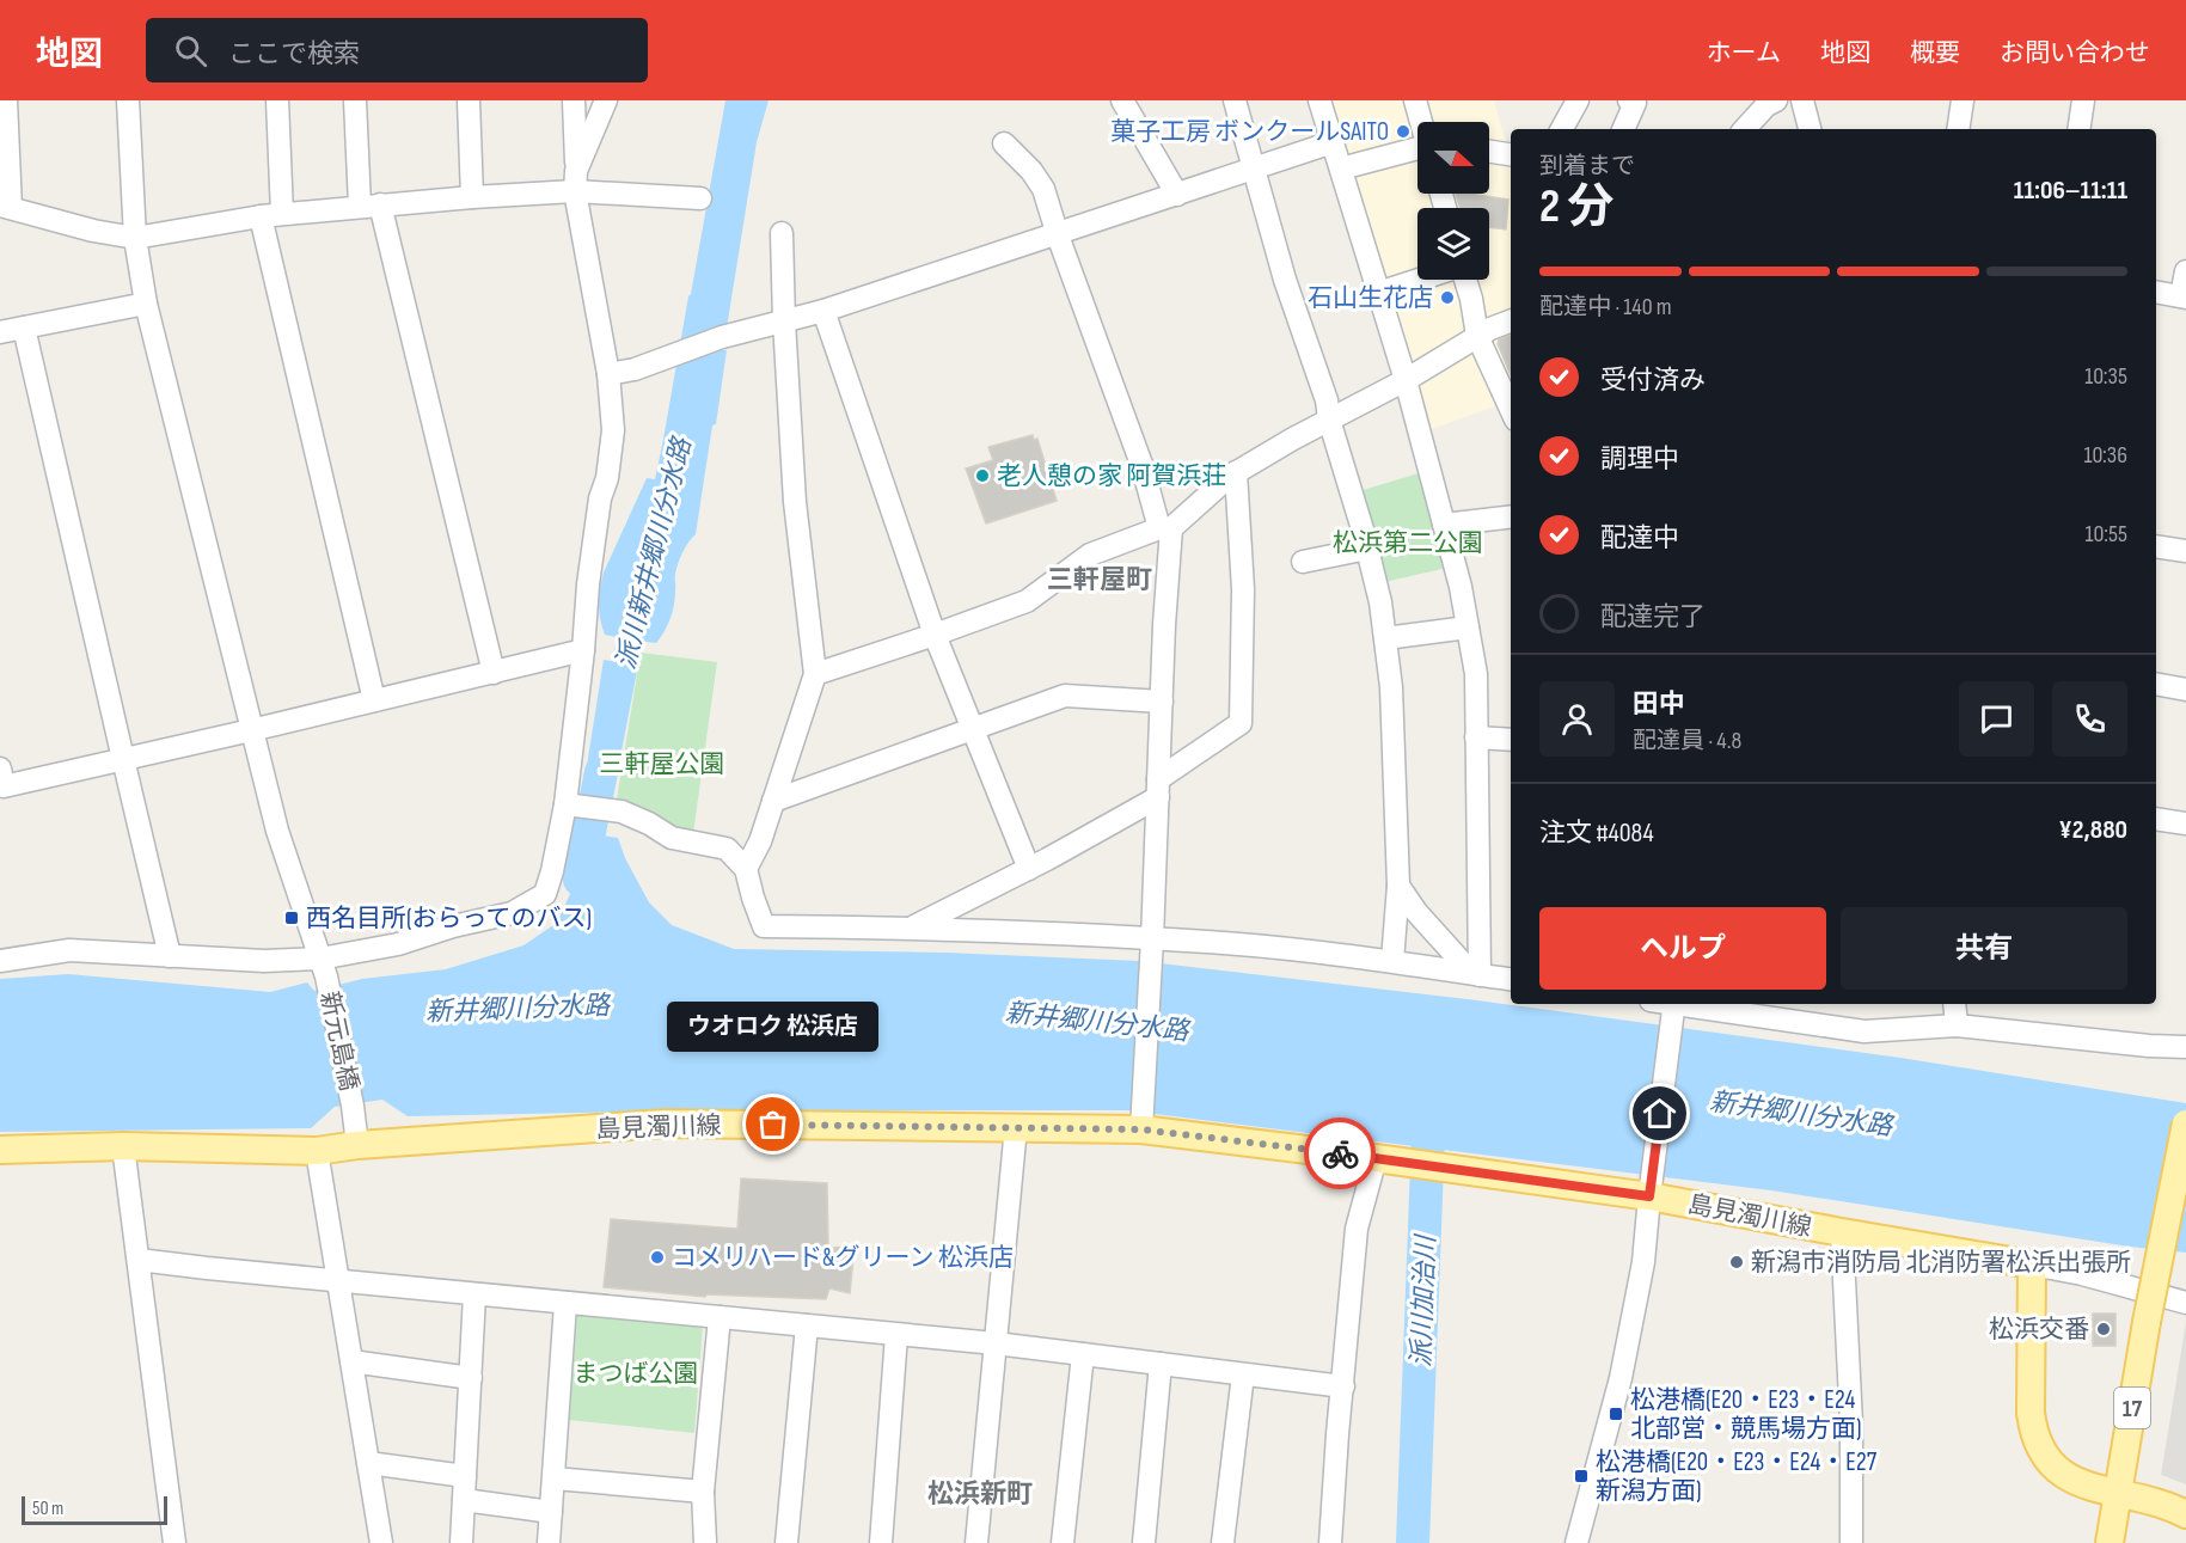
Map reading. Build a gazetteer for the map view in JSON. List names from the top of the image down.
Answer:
{
  "streets": {
    "main road": ["島見濁川線", "17"],
    "street": ["新元島橋"]
  },
  "crossings": [
    ["新元島橋", "島見濁川線"]
  ],
  "districts": ["三軒屋町", "松浜新町"],
  "water": ["派川新井郷川分水路", "新井郷川分水路", "派川加治川"],
  "parks": ["松浜第二公園", "三軒屋公園", "まつば公園"],
  "places": {
    "other": [
      "菓子工房 ボンクールSAITO",
      "石山生花店",
      "老人憩の家 阿賀浜荘",
      "ウオロク 松浜店",
      "コメリハード&グリーン 松浜店",
      "新潟市消防局 北消防署松浜出張所",
      "松浜交番"
    ],
    "transit": ["西名目所(おらってのバス)", "松港橋(E20・E23・E24 北部営・競馬場方面)", "松港橋(E20・E23・E24・E27 新潟方面)"]
  },
  "scale_bar": "50 m",
  "north": "right",
  "page": {
    "header": "地図",
    "search": "ここで検索",
    "nav": [
      "ホーム",
      "地図",
      "概要",
      "お問い合わせ"
    ],
    "heading": ["2 分", "到着まで", "11:06–11:11"],
    "panel": [
      "田中",
      "配達員 · 4.8",
      "注文 #4084",
      "¥2,880"
    ],
    "bar": "配達中 · 140 m",
    "list": [
      ["受付済み", "10:35"],
      ["調理中", "10:36"],
      ["配達中", "10:55"],
      "配達完了"
    ],
    "buttons": ["ヘルプ", "共有"],
    "bubble": "ウオロク 松浜店",
    "scale": "50 m"
  }
}
